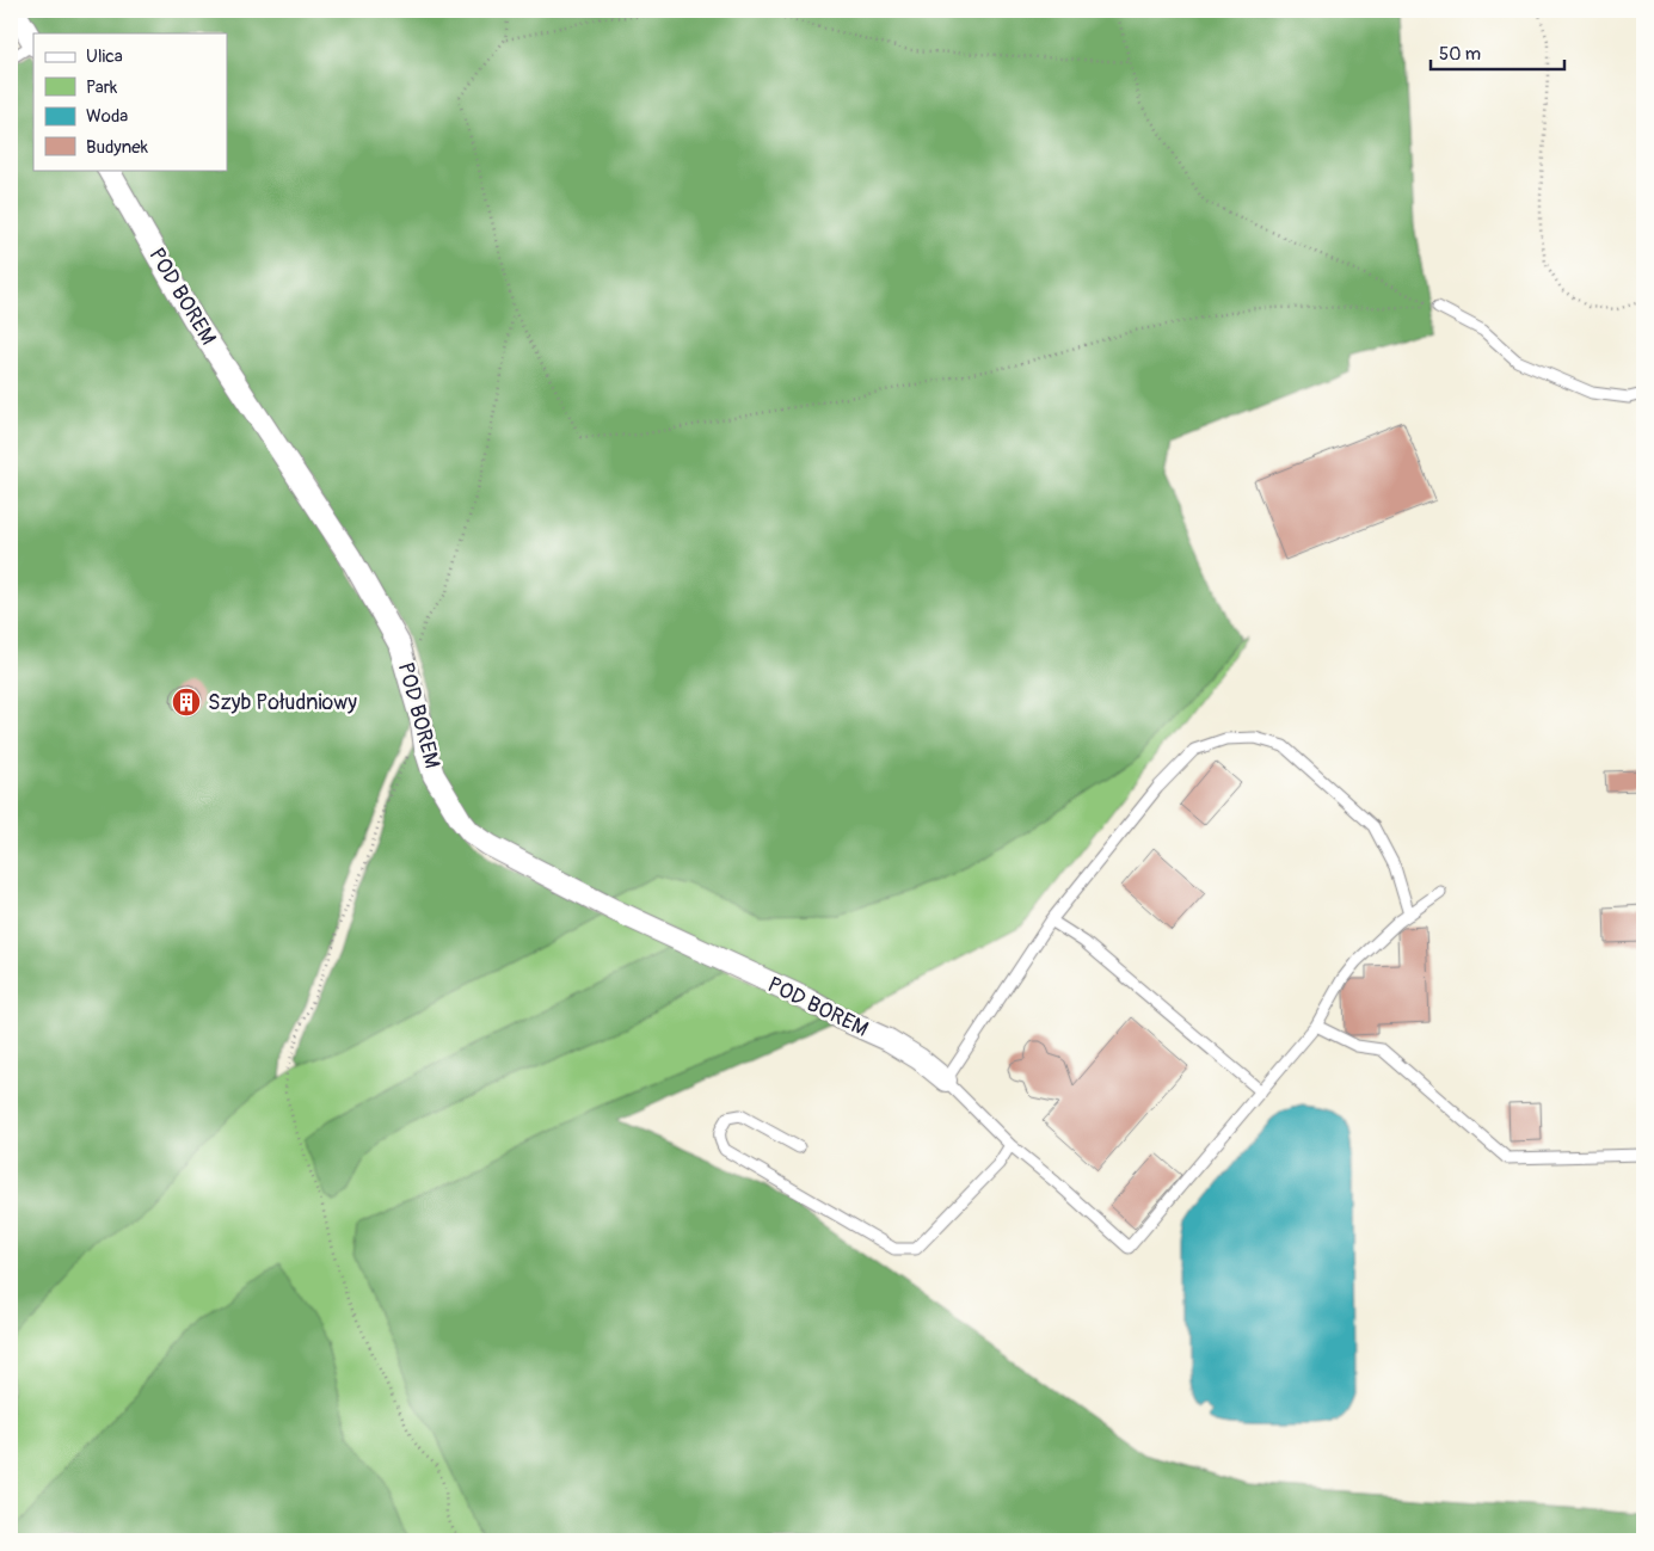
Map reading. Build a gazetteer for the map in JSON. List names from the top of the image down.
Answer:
{
  "streets": {
    "street": ["POD BOREM"]
  },
  "places": {
    "building": ["Szyb Południowy"]
  },
  "legend": [
    "Ulica",
    "Park",
    "Woda",
    "Budynek"
  ],
  "scale_bar": "50 m"
}
